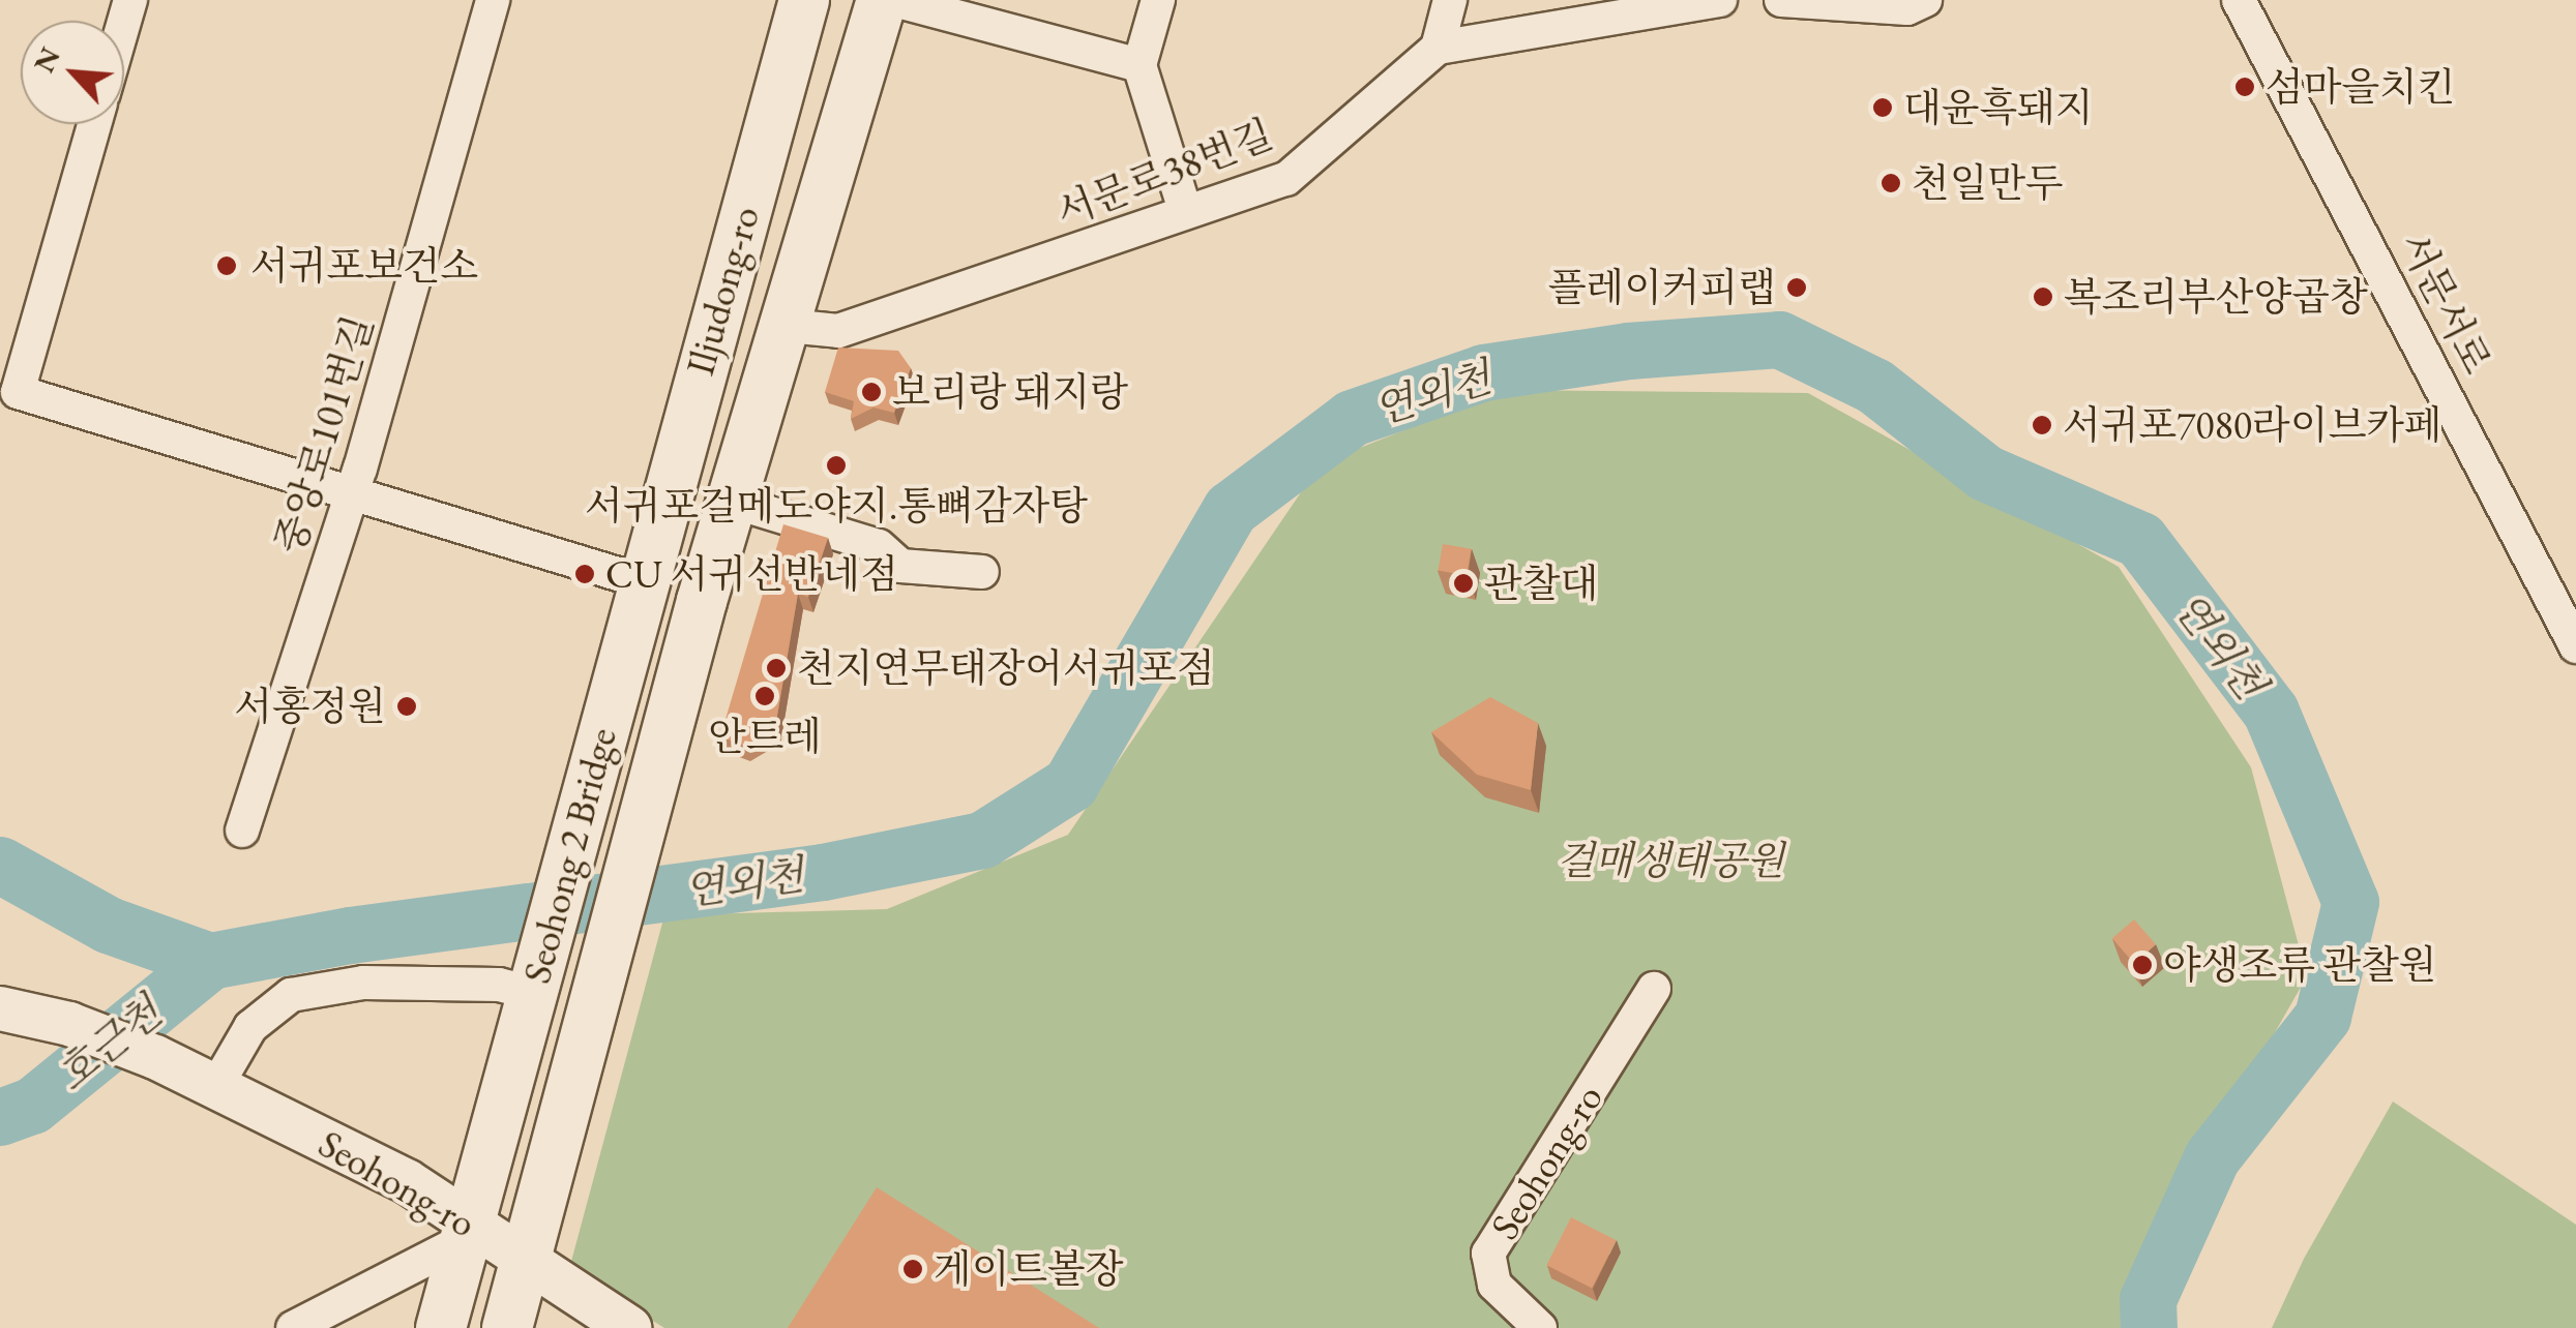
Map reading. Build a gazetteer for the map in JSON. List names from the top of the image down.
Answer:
{
  "streets": {
    "main road": ["Iljudong-ro", "Seohong 2 Bridge"],
    "street": [
      "서문로38번길",
      "서문서로",
      "중앙로101번길",
      "Seohong-ro"
    ]
  },
  "crossings": [
    ["서문로38번길", "Iljudong-ro"],
    ["Iljudong-ro", "Seohong 2 Bridge"],
    ["Seohong 2 Bridge", "Seohong-ro"]
  ],
  "water": ["연외천", "호근천"],
  "parks": ["걸매생태공원"],
  "places": [
    "섬마을치킨",
    "대윤흑돼지",
    "천일만두",
    "서귀포보건소",
    "플레이커피랩",
    "복조리부산양곱창",
    "보리랑 돼지랑",
    "서귀포7080라이브카페",
    "서귀포걸메도야지.통뼈감자탕",
    "CU 서귀선반네점",
    "관찰대",
    "천지연무태장어서귀포점",
    "안트레",
    "서홍정원",
    "야생조류 관찰원",
    "게이트볼장"
  ],
  "north": "top left"
}
